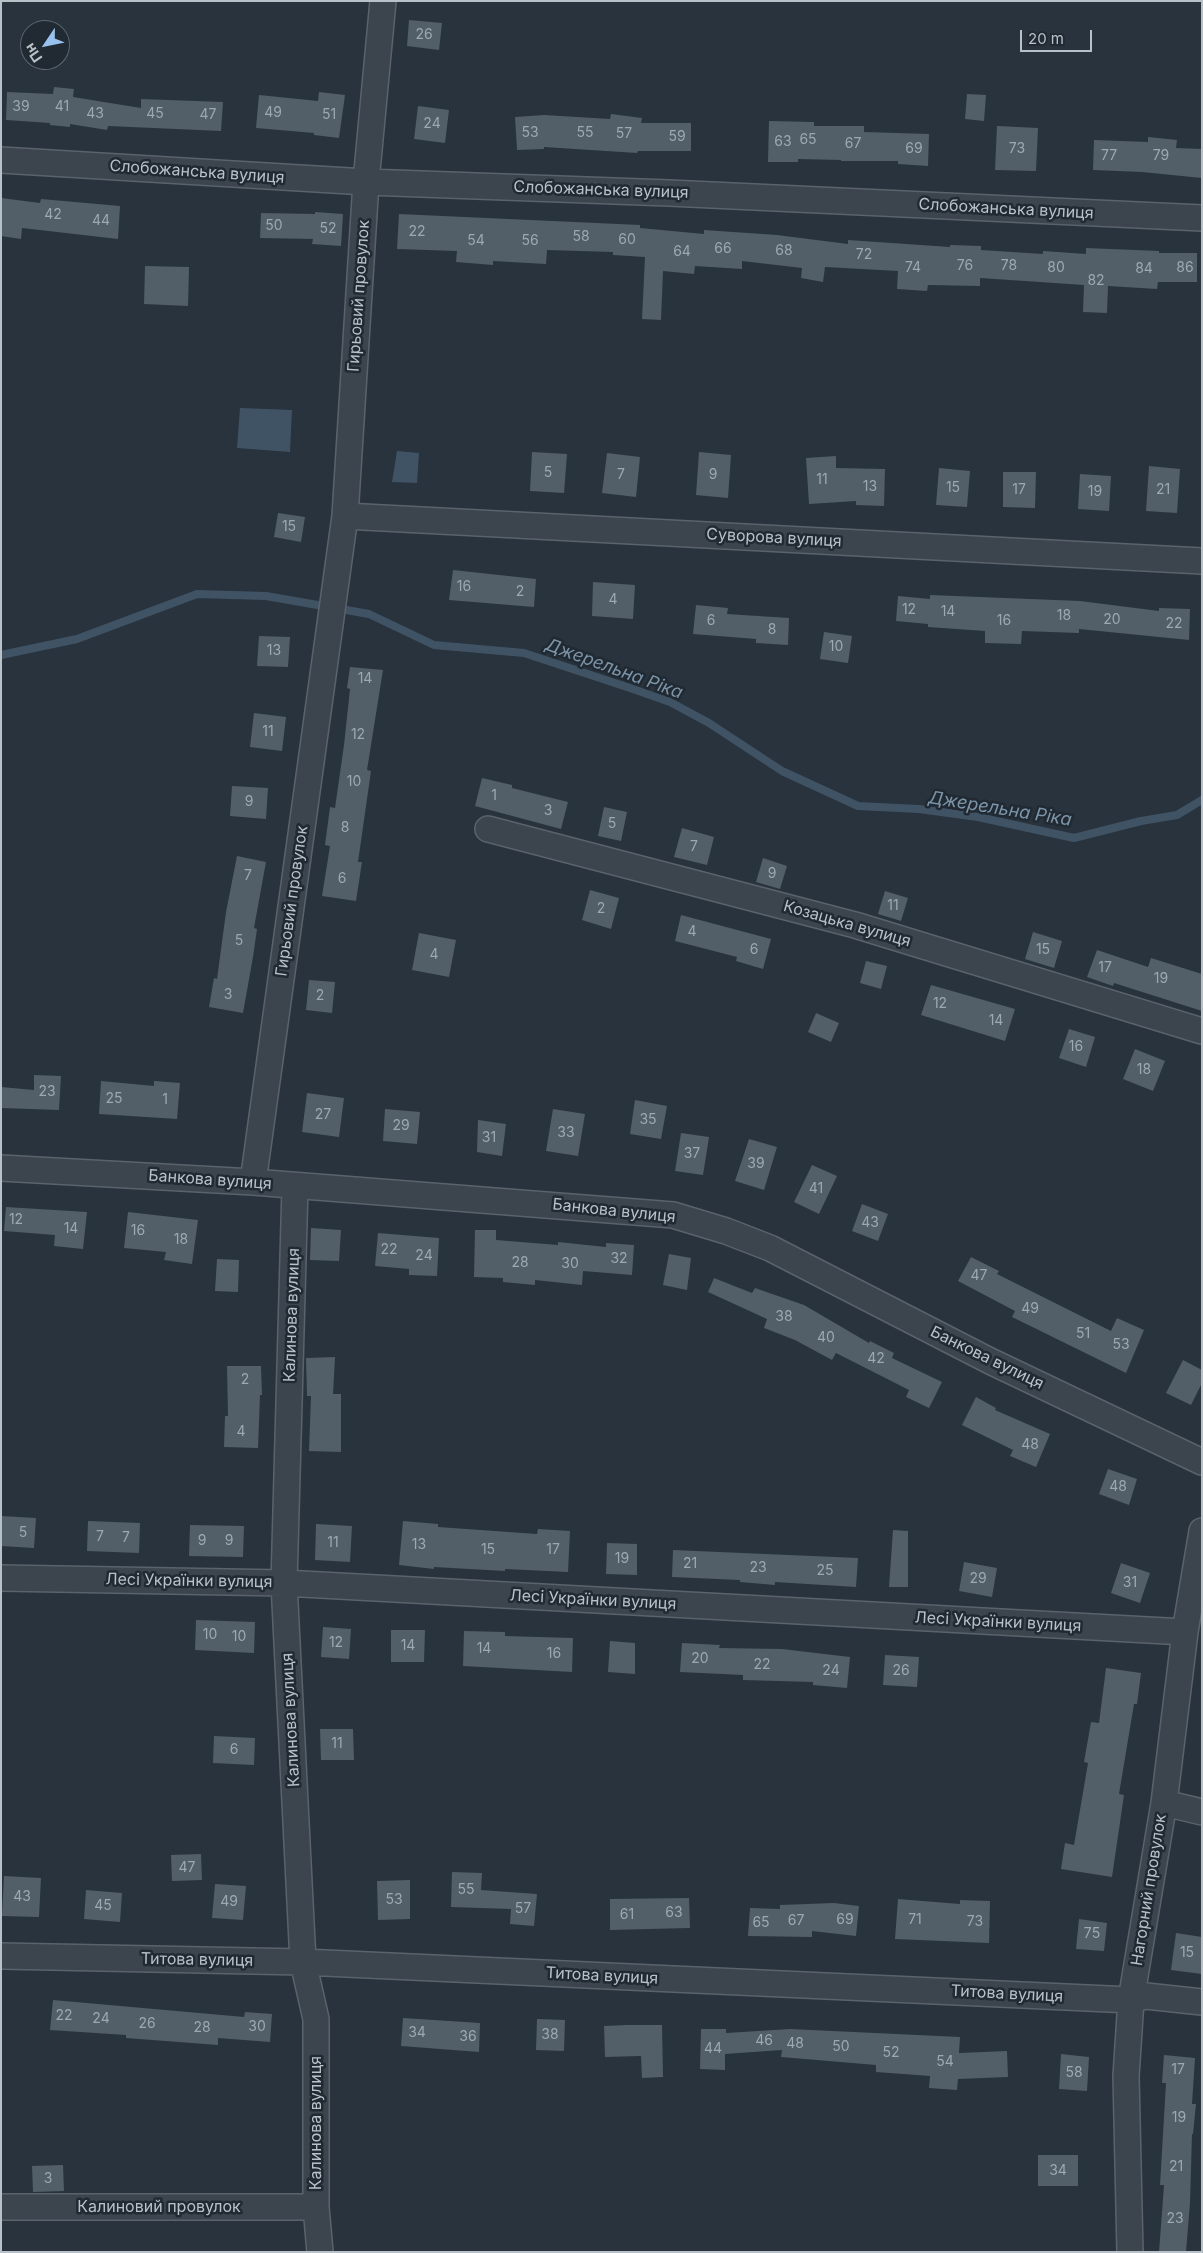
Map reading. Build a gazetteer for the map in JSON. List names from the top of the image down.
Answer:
{
  "streets": {
    "street": [
      "Слобожанська вулиця",
      "Гирьовий провулок",
      "Суворова вулиця",
      "Козацька вулиця",
      "Банкова вулиця",
      "Калинова вулиця",
      "Лесі Українки вулиця",
      "Нагорний провулок",
      "Титова вулиця",
      "Калиновий провулок"
    ]
  },
  "crossings": [
    ["Слобожанська вулиця", "Гирьовий провулок"],
    ["Гирьовий провулок", "Суворова вулиця"],
    ["Гирьовий провулок", "Банкова вулиця"],
    ["Банкова вулиця", "Калинова вулиця"],
    ["Калинова вулиця", "Лесі Українки вулиця"],
    ["Калинова вулиця", "Титова вулиця"],
    ["Калинова вулиця", "Калиновий провулок"],
    ["Лесі Українки вулиця", "Нагорний провулок"],
    ["Нагорний провулок", "Титова вулиця"]
  ],
  "water": ["Джерельна Ріка"],
  "house_numbers": [
    "26",
    "39",
    "41",
    "49",
    "43",
    "45",
    "47",
    "51",
    "24",
    "53",
    "55",
    "57",
    "59",
    "65",
    "63",
    "67",
    "69",
    "73",
    "77",
    "79",
    "42",
    "44",
    "50",
    "52",
    "22",
    "58",
    "60",
    "54",
    "56",
    "66",
    "68",
    "64",
    "72",
    "76",
    "78",
    "74",
    "80",
    "86",
    "84",
    "82",
    "5",
    "7",
    "9",
    "11",
    "13",
    "15",
    "17",
    "21",
    "19",
    "15",
    "16",
    "2",
    "4",
    "12",
    "14",
    "18",
    "20",
    "6",
    "16",
    "22",
    "8",
    "10",
    "13",
    "14",
    "11",
    "12",
    "10",
    "1",
    "9",
    "3",
    "5",
    "8",
    "7",
    "9",
    "7",
    "6",
    "11",
    "2",
    "4",
    "5",
    "6",
    "15",
    "4",
    "17",
    "19",
    "3",
    "2",
    "12",
    "14",
    "16",
    "18",
    "23",
    "25",
    "1",
    "27",
    "35",
    "29",
    "33",
    "31",
    "37",
    "39",
    "41",
    "12",
    "43",
    "14",
    "16",
    "18",
    "22",
    "24",
    "32",
    "28",
    "30",
    "47",
    "49",
    "38",
    "51",
    "40",
    "53",
    "42",
    "2",
    "4",
    "48",
    "48",
    "5",
    "7",
    "7",
    "9",
    "9",
    "11",
    "13",
    "15",
    "17",
    "19",
    "21",
    "23",
    "25",
    "29",
    "31",
    "10",
    "10",
    "12",
    "14",
    "14",
    "16",
    "20",
    "22",
    "24",
    "26",
    "11",
    "6",
    "47",
    "55",
    "43",
    "53",
    "49",
    "45",
    "57",
    "63",
    "61",
    "69",
    "71",
    "67",
    "73",
    "65",
    "75",
    "15",
    "22",
    "24",
    "26",
    "30",
    "28",
    "34",
    "38",
    "36",
    "46",
    "48",
    "50",
    "44",
    "52",
    "54",
    "17",
    "58",
    "19",
    "21",
    "34",
    "3",
    "23"
  ],
  "scale_bar": "20 m",
  "north": "bottom left"
}
